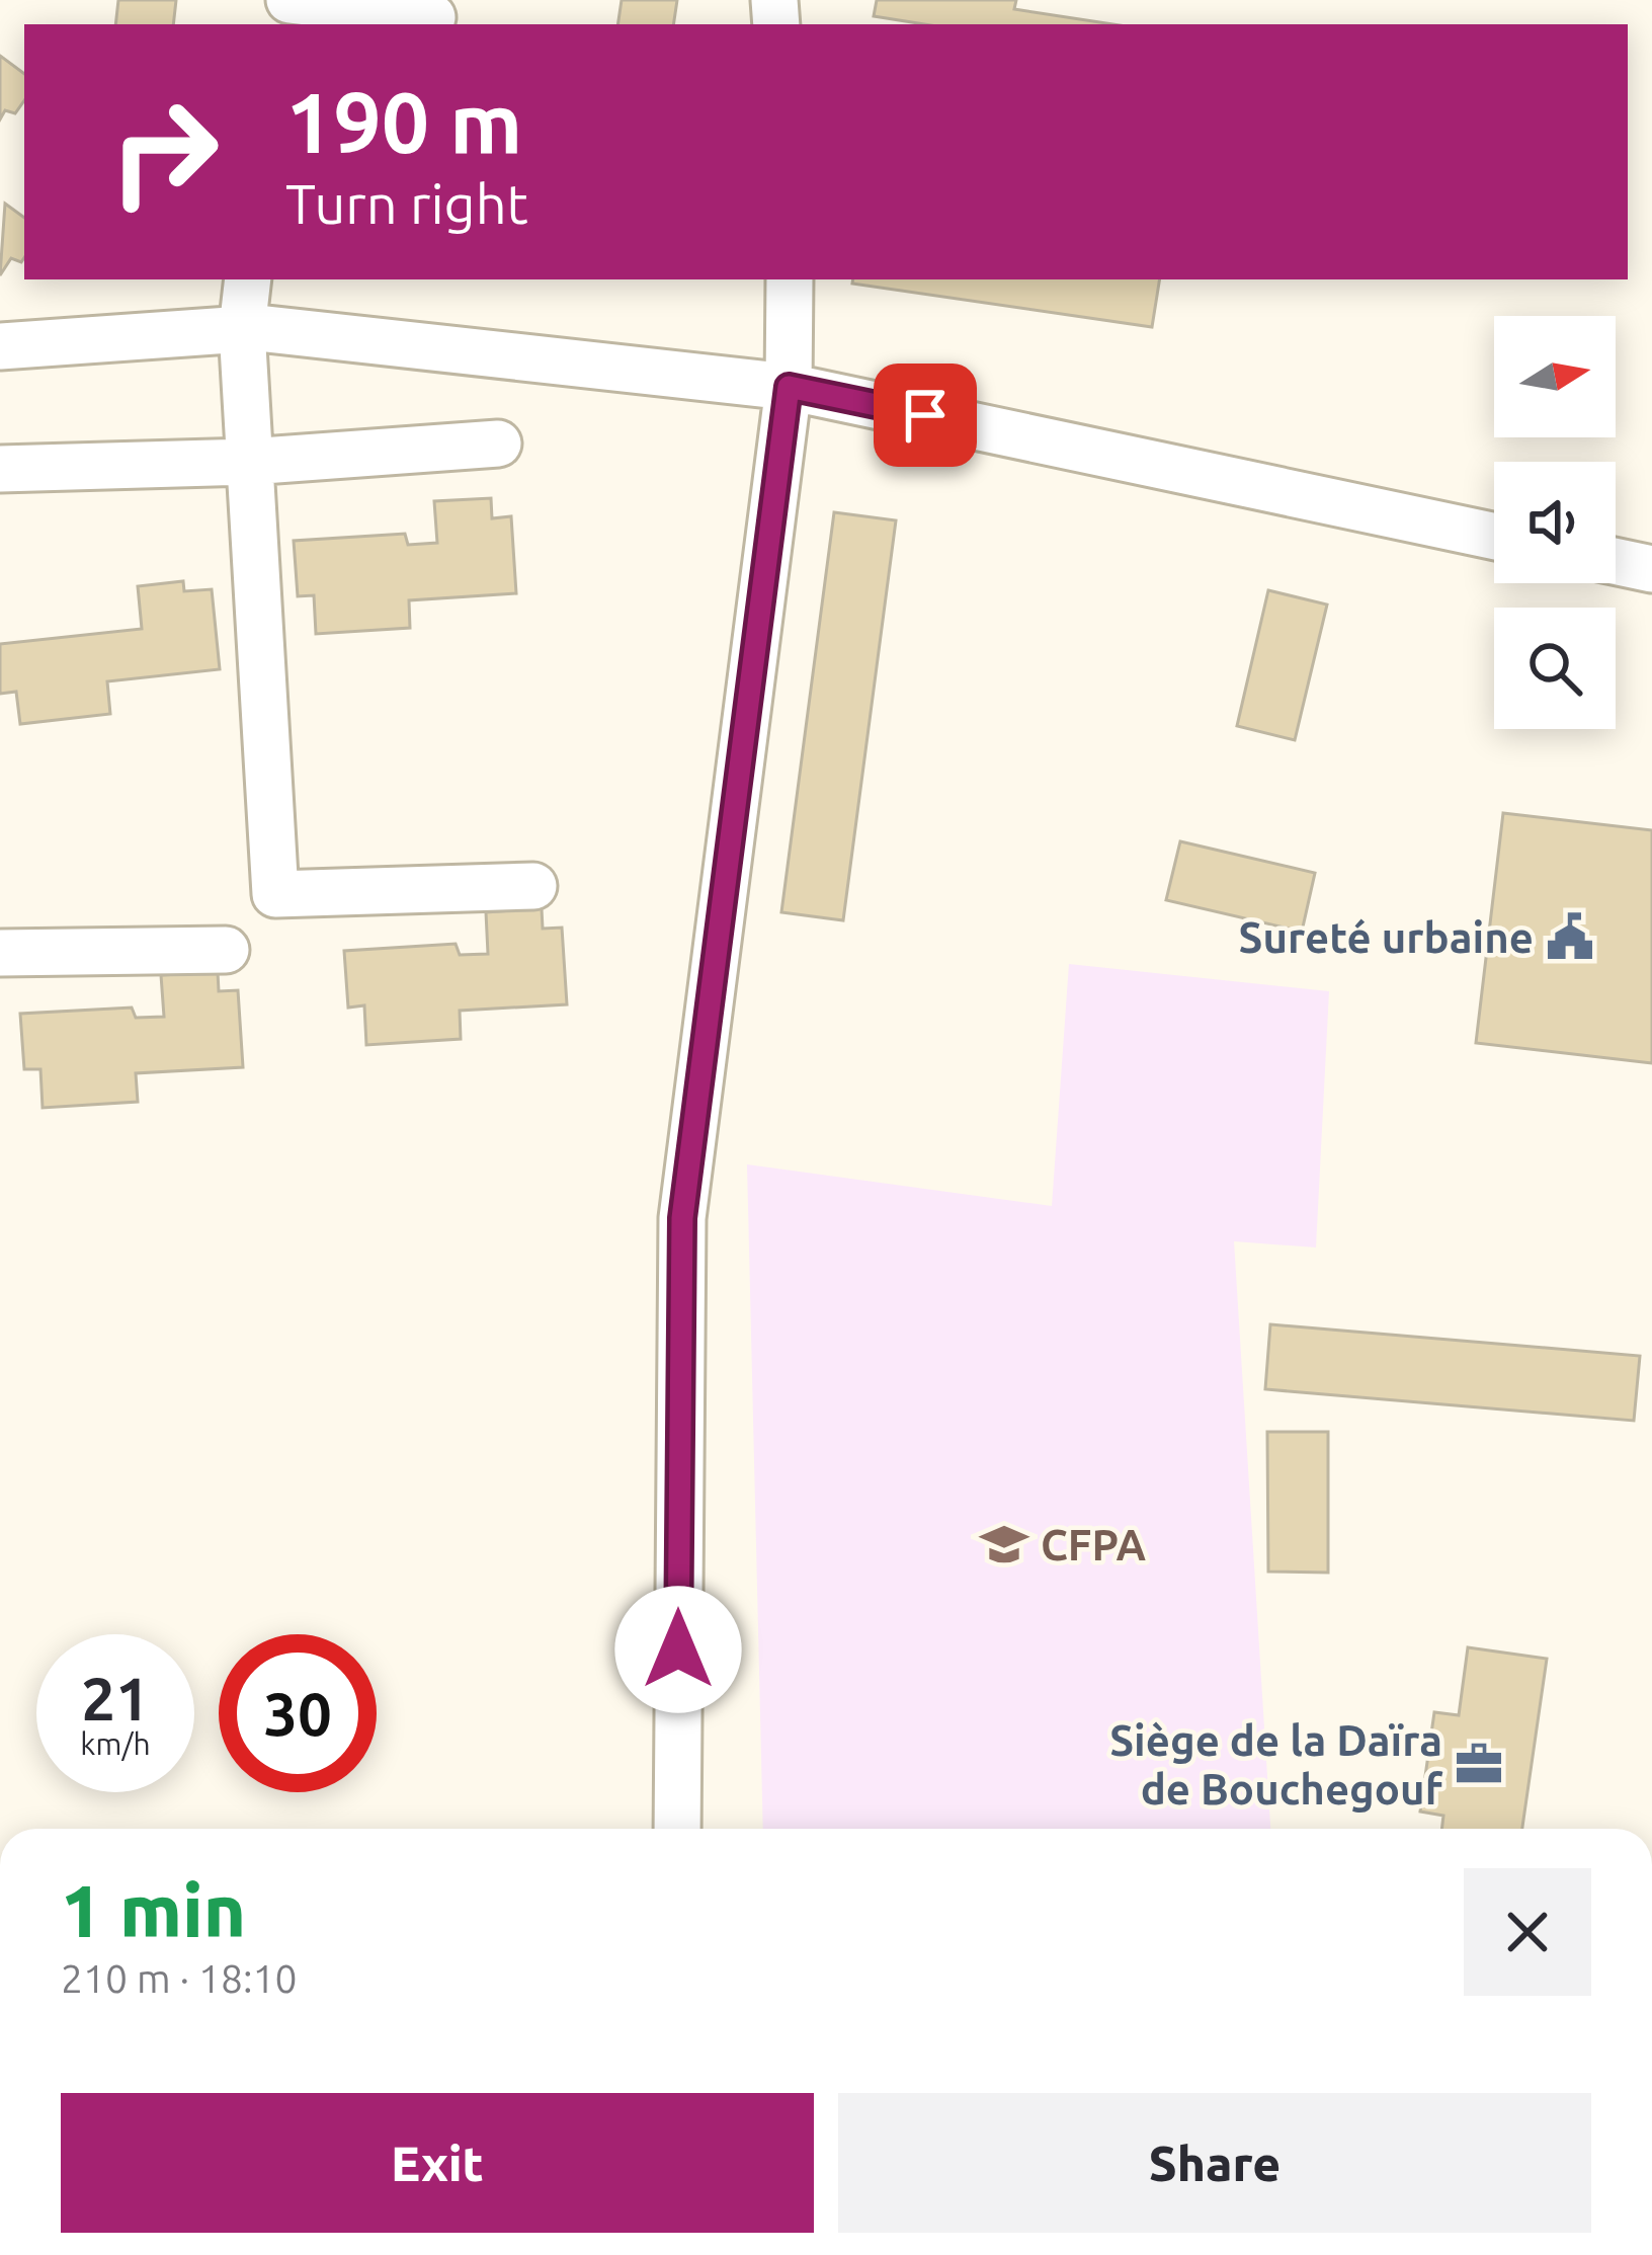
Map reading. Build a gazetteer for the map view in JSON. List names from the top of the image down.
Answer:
{
  "places": {
    "public building": ["Sureté urbaine"],
    "school or university": ["CFPA"],
    "office": ["Siège de la Daïra de Bouchegouf"]
  },
  "north": "right",
  "page": {
    "turn": ["190 m", "Turn right"],
    "speed": "21 km/h",
    "limit": "30",
    "heading": ["1 min", "210 m · 18:10"],
    "buttons": ["Exit", "Share"]
  }
}
